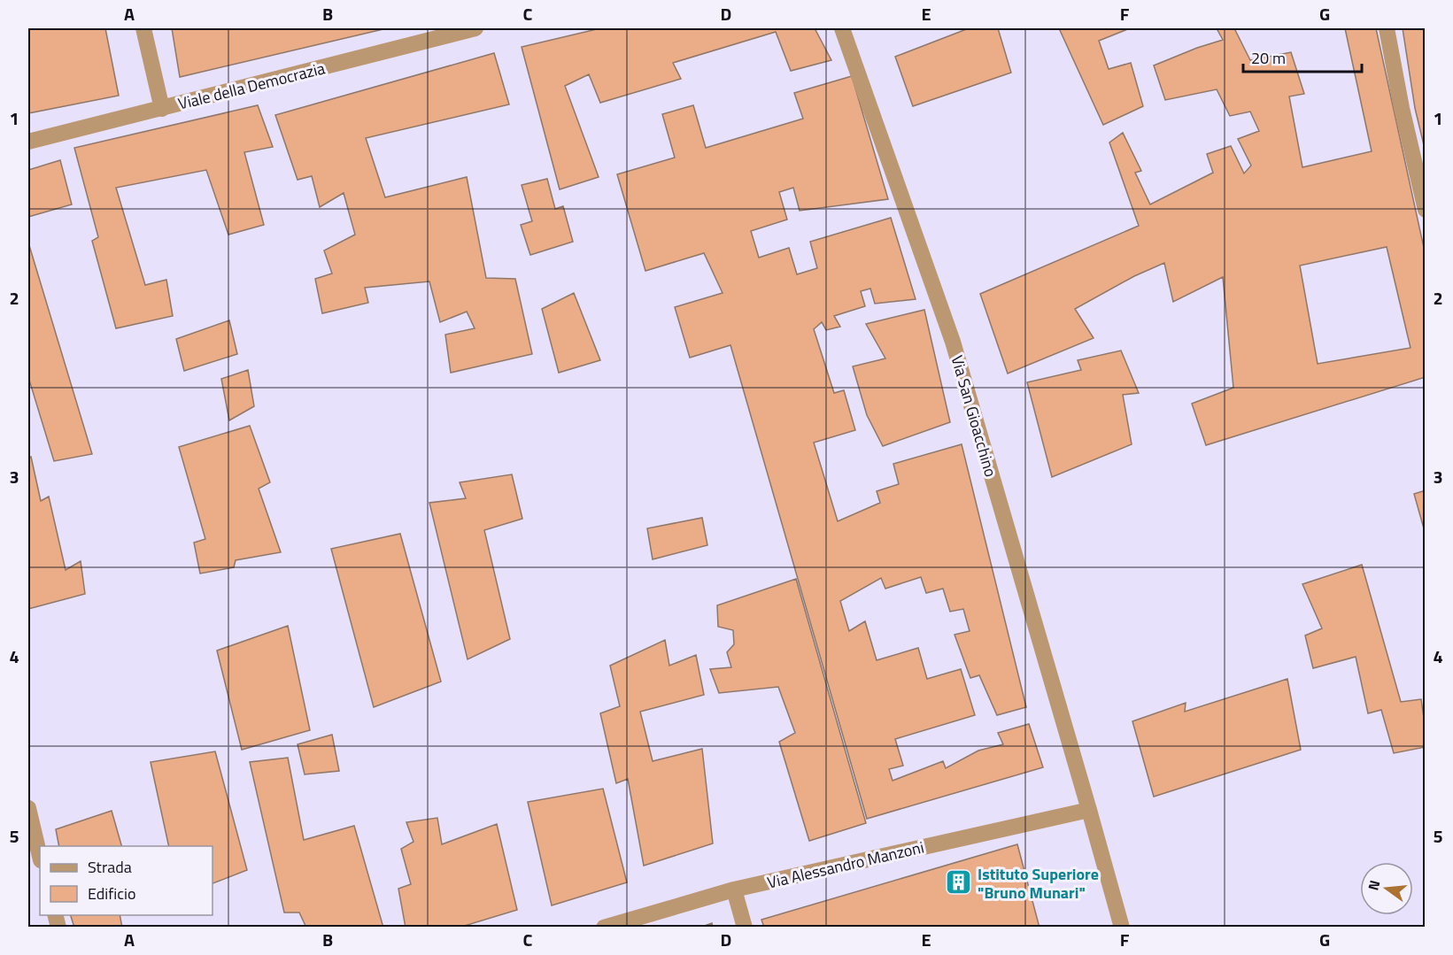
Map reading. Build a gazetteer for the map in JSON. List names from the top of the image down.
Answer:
{
  "streets": {
    "street": ["Viale della Democrazia", "Via San Gioacchino", "Via Alessandro Manzoni"]
  },
  "crossings": [
    ["Via San Gioacchino", "Via Alessandro Manzoni"]
  ],
  "places": {
    "building": ["Istituto Superiore \"Bruno Munari\""]
  },
  "legend": ["Strada", "Edificio"],
  "scale_bar": "20 m",
  "north": "left",
  "grid": {
    "columns": [
      "A",
      "B",
      "C",
      "D",
      "E",
      "F",
      "G"
    ],
    "rows": [
      "1",
      "2",
      "3",
      "4",
      "5"
    ]
  }
}
